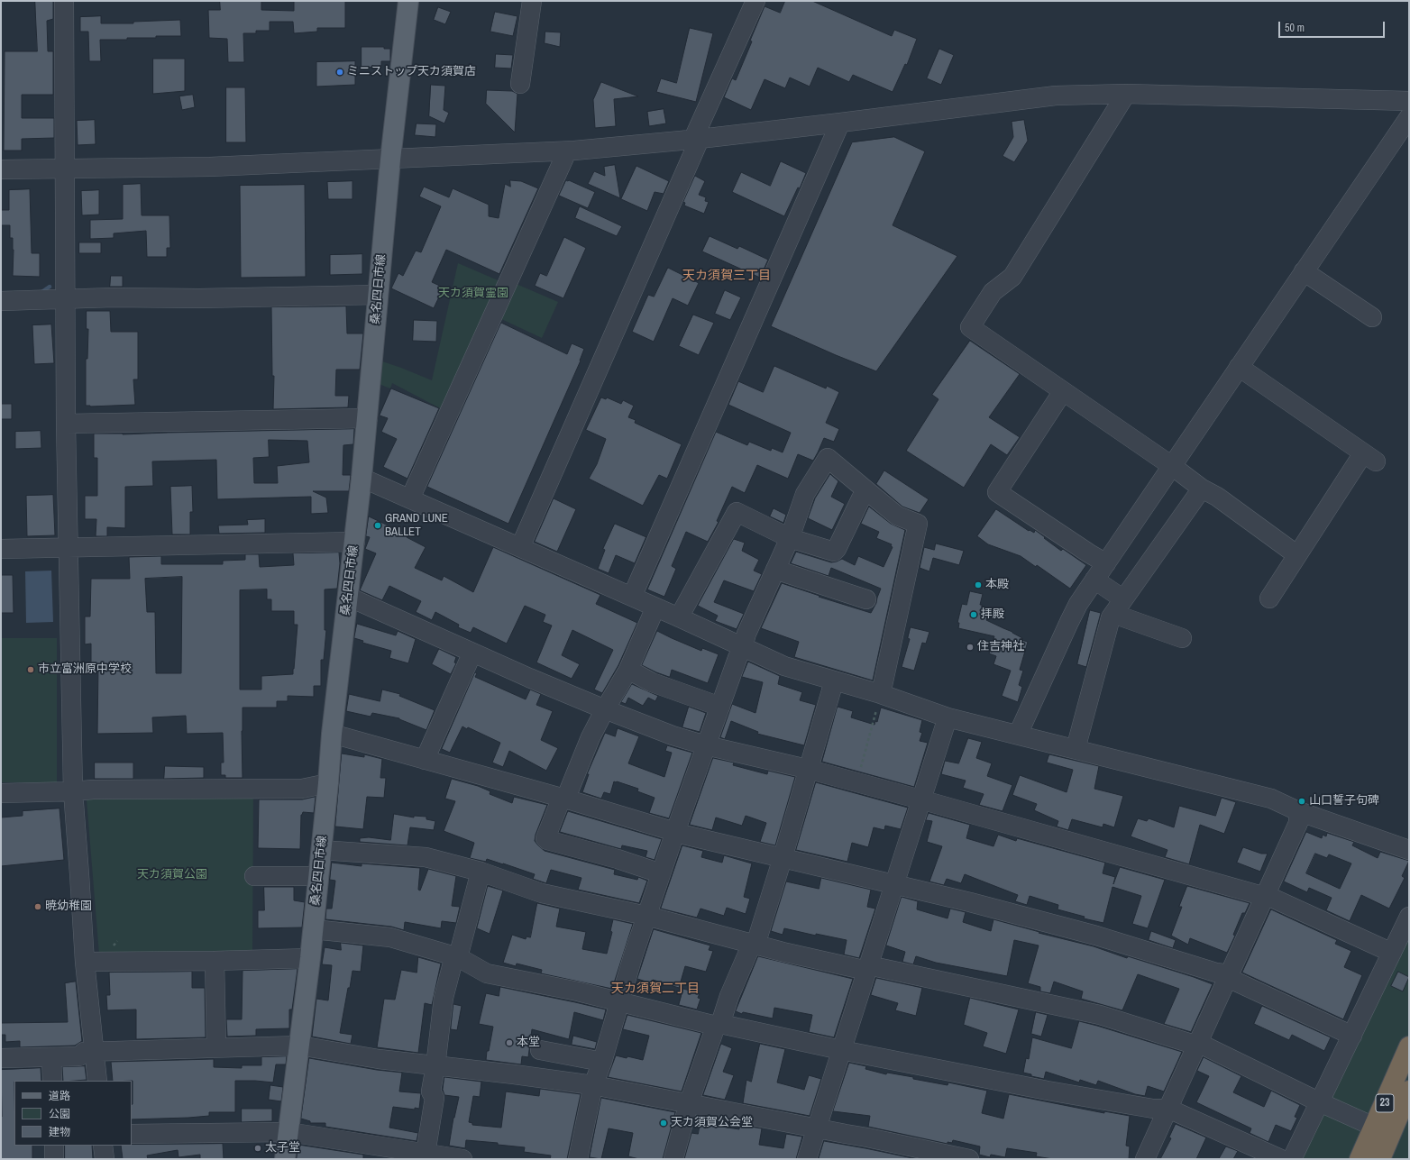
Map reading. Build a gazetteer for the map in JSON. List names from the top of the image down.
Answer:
{
  "streets": {
    "highway": ["23"],
    "main road": ["桑名四日市線"]
  },
  "districts": ["天カ須賀三丁目", "天カ須賀二丁目"],
  "parks": ["天カ須賀霊園", "天カ須賀公園"],
  "places": [
    "ミニストップ天カ須賀店",
    "GRAND LUNE BALLET",
    "本殿",
    "拝殿",
    "住吉神社",
    "市立富洲原中学校",
    "山口誓子句碑",
    "暁幼稚園",
    "本堂",
    "天カ須賀公会堂",
    "太子堂"
  ],
  "legend": ["道路", "公園", "建物"],
  "scale_bar": "50 m"
}
